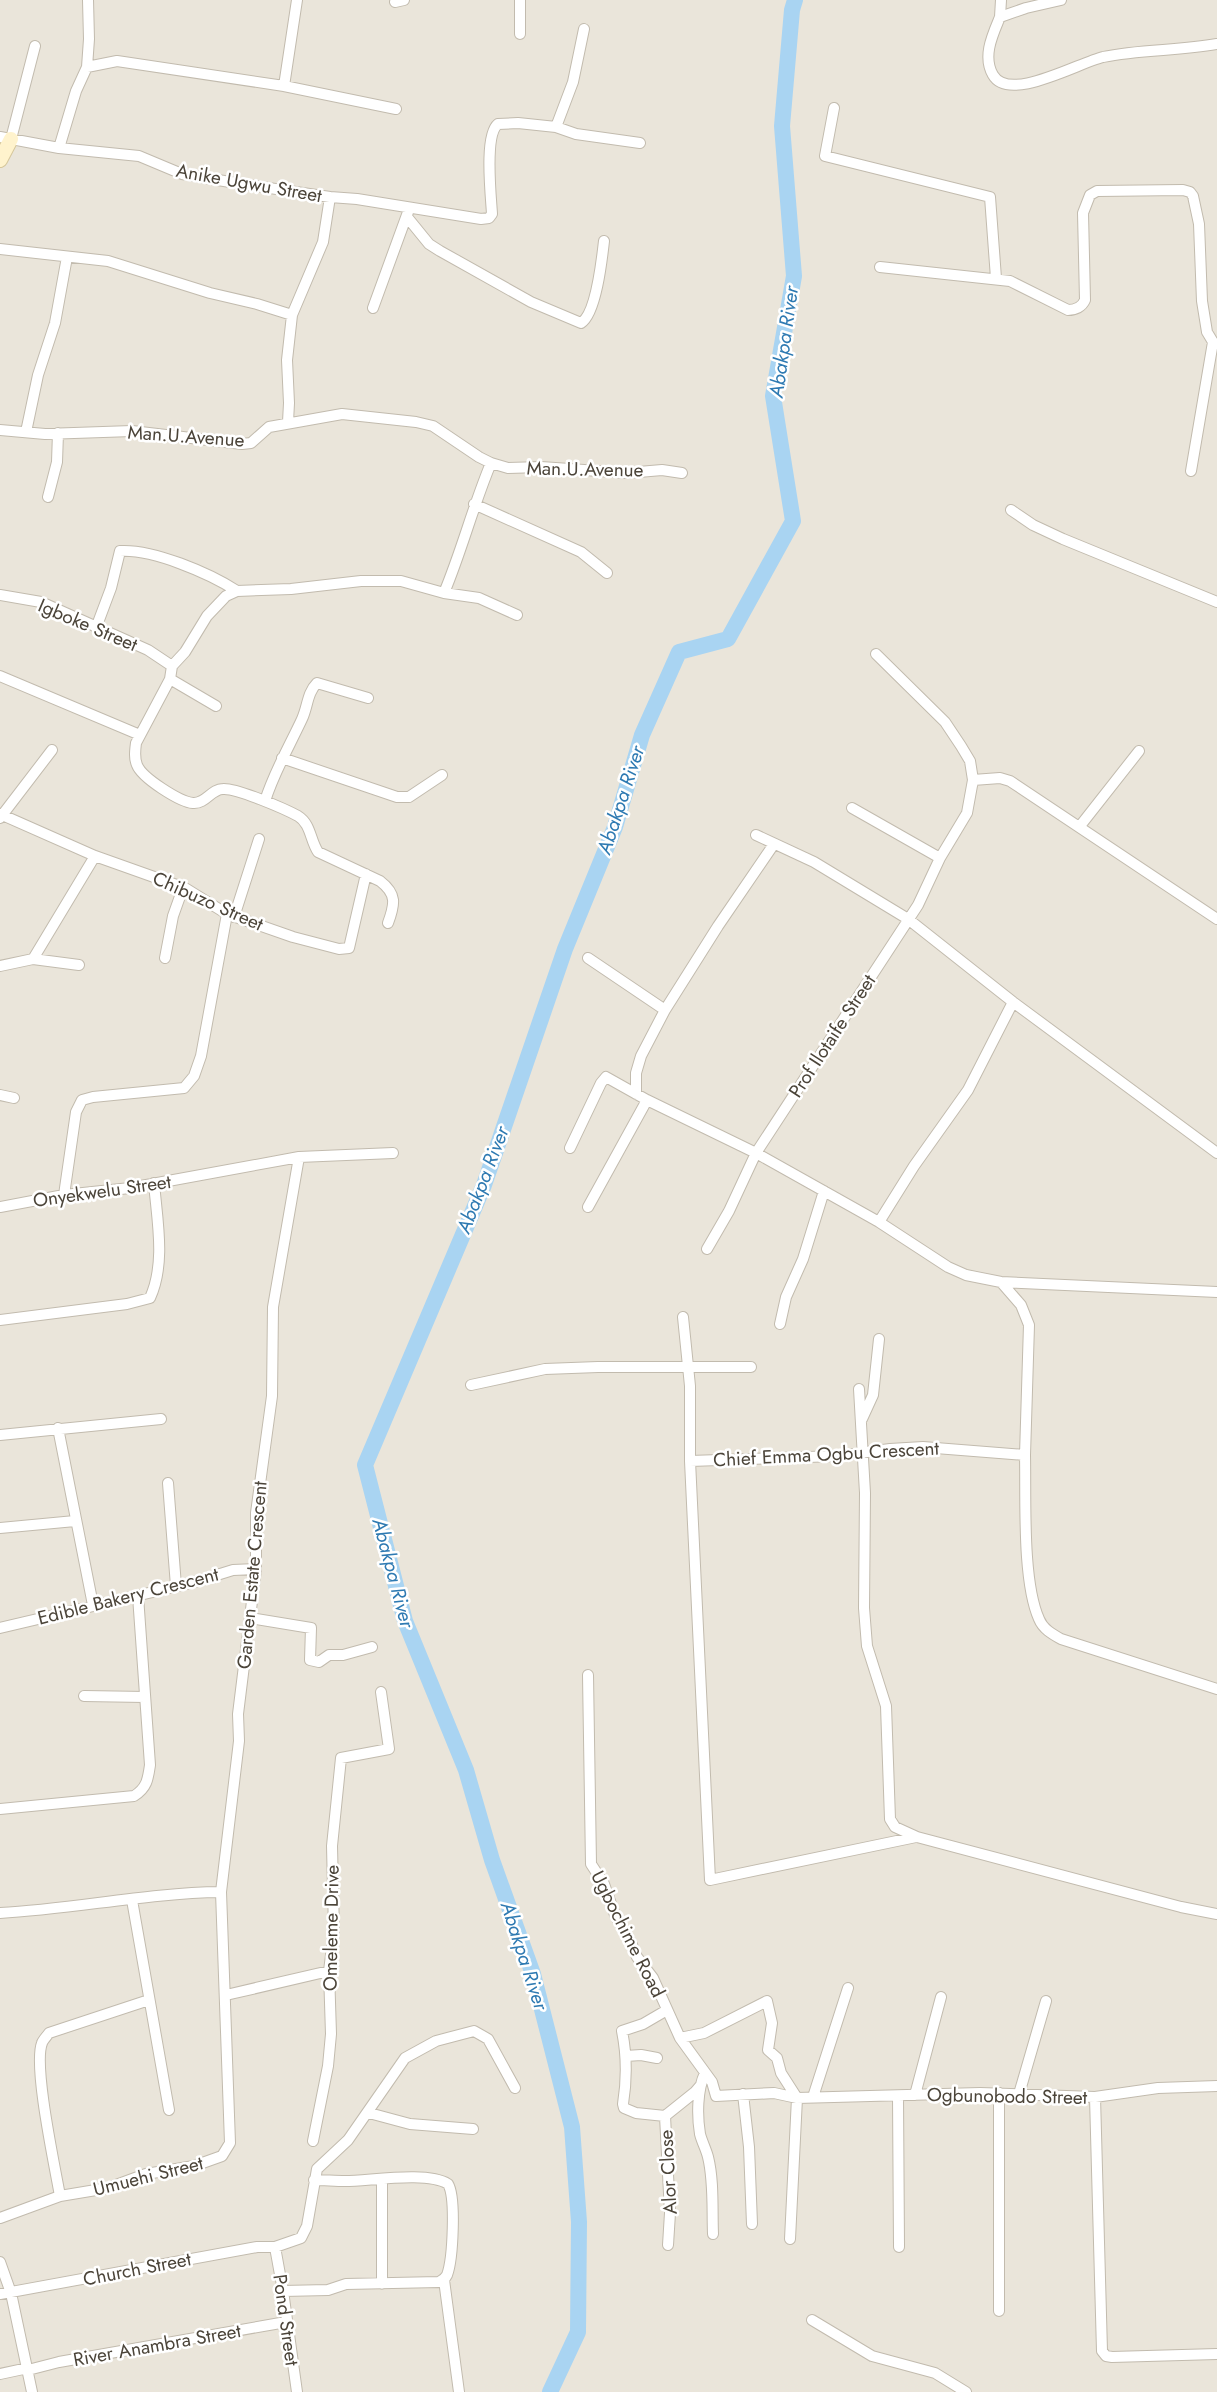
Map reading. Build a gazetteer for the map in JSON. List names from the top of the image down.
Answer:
{
  "streets": {
    "street": [
      "Anike Ugwu Street",
      "Man.U.Avenue",
      "Igboke Street",
      "Chibuzo Street",
      "Prof Ilotaife Street",
      "Onyekwelu Street",
      "Chief Emma Ogbu Crescent",
      "Garden Estate Crescent",
      "Edible Bakery Crescent",
      "Omeleme Drive",
      "Ugbochime Road",
      "Ogbunobodo Street",
      "Alor Close",
      "Umuehi Street",
      "Church Street",
      "Pond Street",
      "River Anambra Street"
    ]
  },
  "crossings": [
    ["Onyekwelu Street", "Garden Estate Crescent"],
    ["Garden Estate Crescent", "Edible Bakery Crescent"],
    ["Garden Estate Crescent", "Umuehi Street"],
    ["Ugbochime Road", "Ogbunobodo Street"],
    ["Church Street", "Pond Street"],
    ["Pond Street", "River Anambra Street"]
  ],
  "water": ["Abakpa River"]
}
